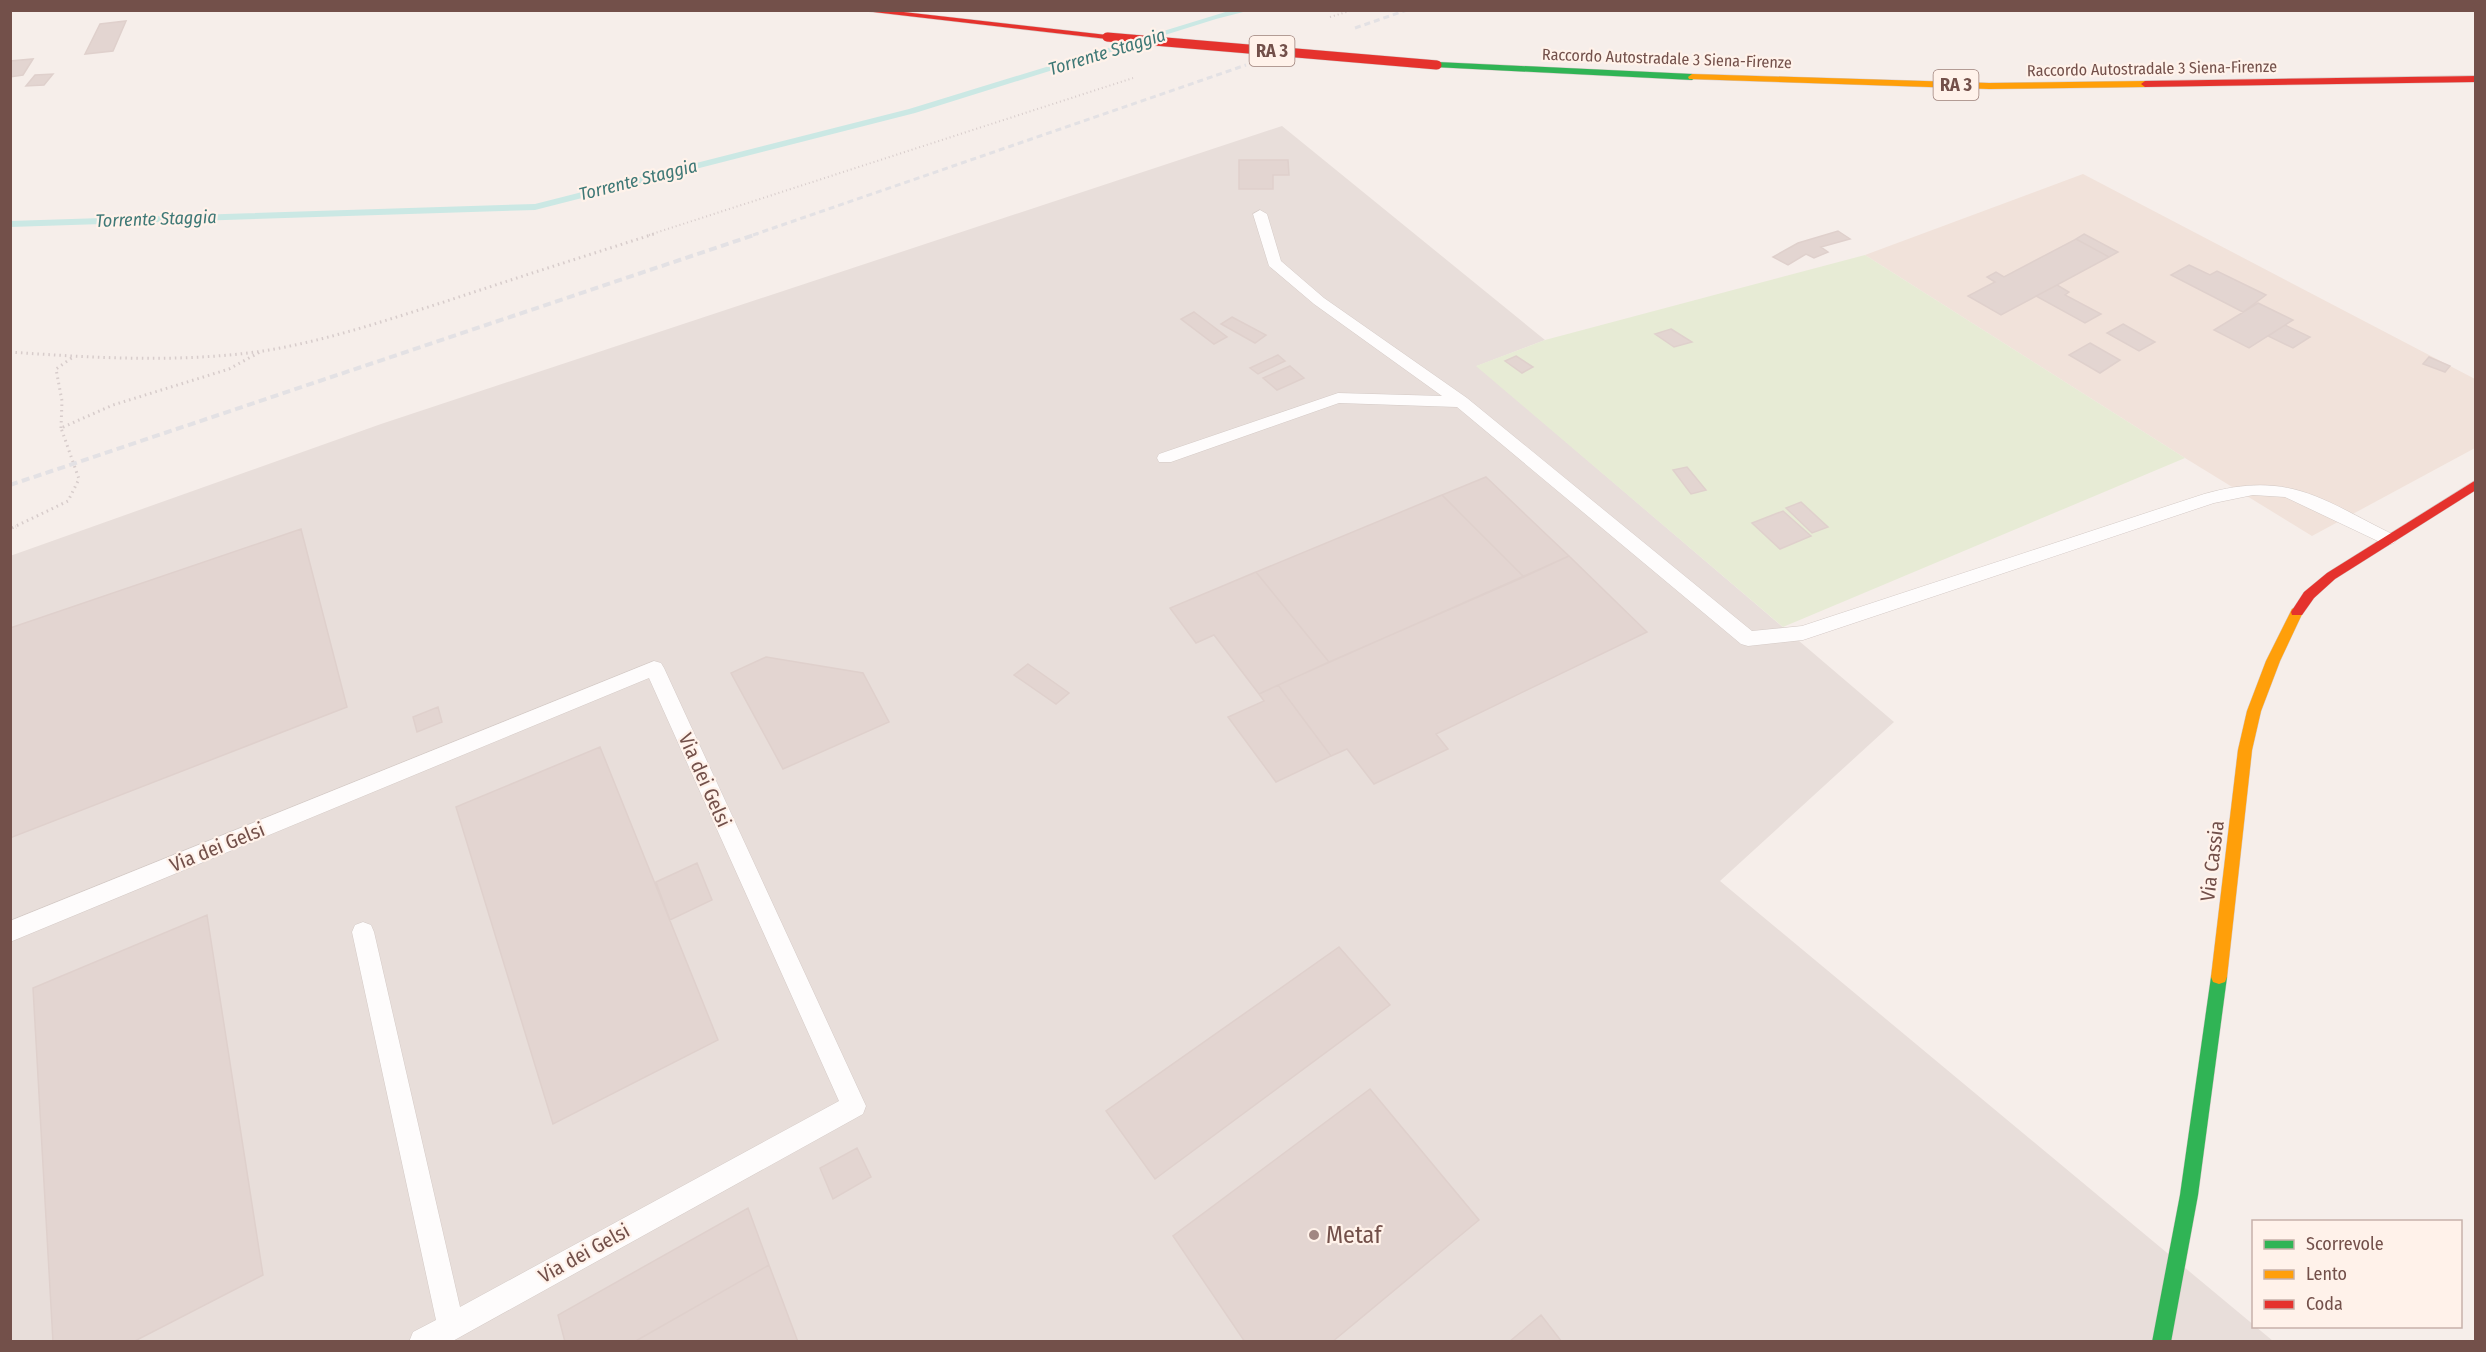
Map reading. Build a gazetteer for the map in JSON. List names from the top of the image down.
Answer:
{
  "streets": {
    "main road": ["RA 3", "Raccordo Autostradale 3 Siena-Firenze", "Via Cassia"],
    "lane": ["Via dei Gelsi"]
  },
  "water": ["Torrente Staggia"],
  "places": ["Metaf"],
  "legend": ["Scorrevole", "Lento", "Coda"]
}
